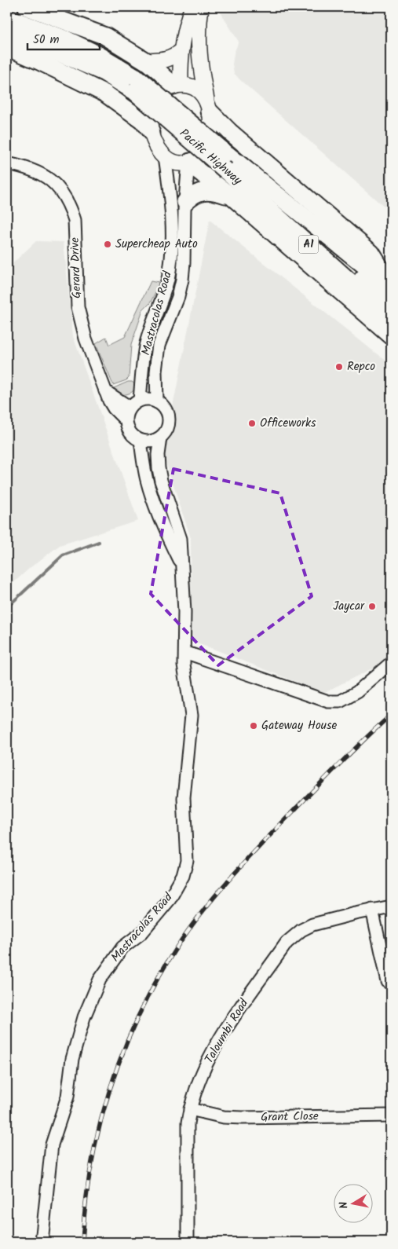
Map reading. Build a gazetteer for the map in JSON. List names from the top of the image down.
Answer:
{
  "streets": {
    "highway": ["Pacific Highway", "A1"],
    "street": [
      "Gerard Drive",
      "Mastracolas Road",
      "Taloumbi Road",
      "Grant Close"
    ]
  },
  "crossings": [
    ["Gerard Drive", "Mastracolas Road"],
    ["Taloumbi Road", "Grant Close"]
  ],
  "places": [
    "Supercheap Auto",
    "Repco",
    "Officeworks",
    "Jaycar",
    "Gateway House"
  ],
  "scale_bar": "50 m",
  "north": "left"
}
